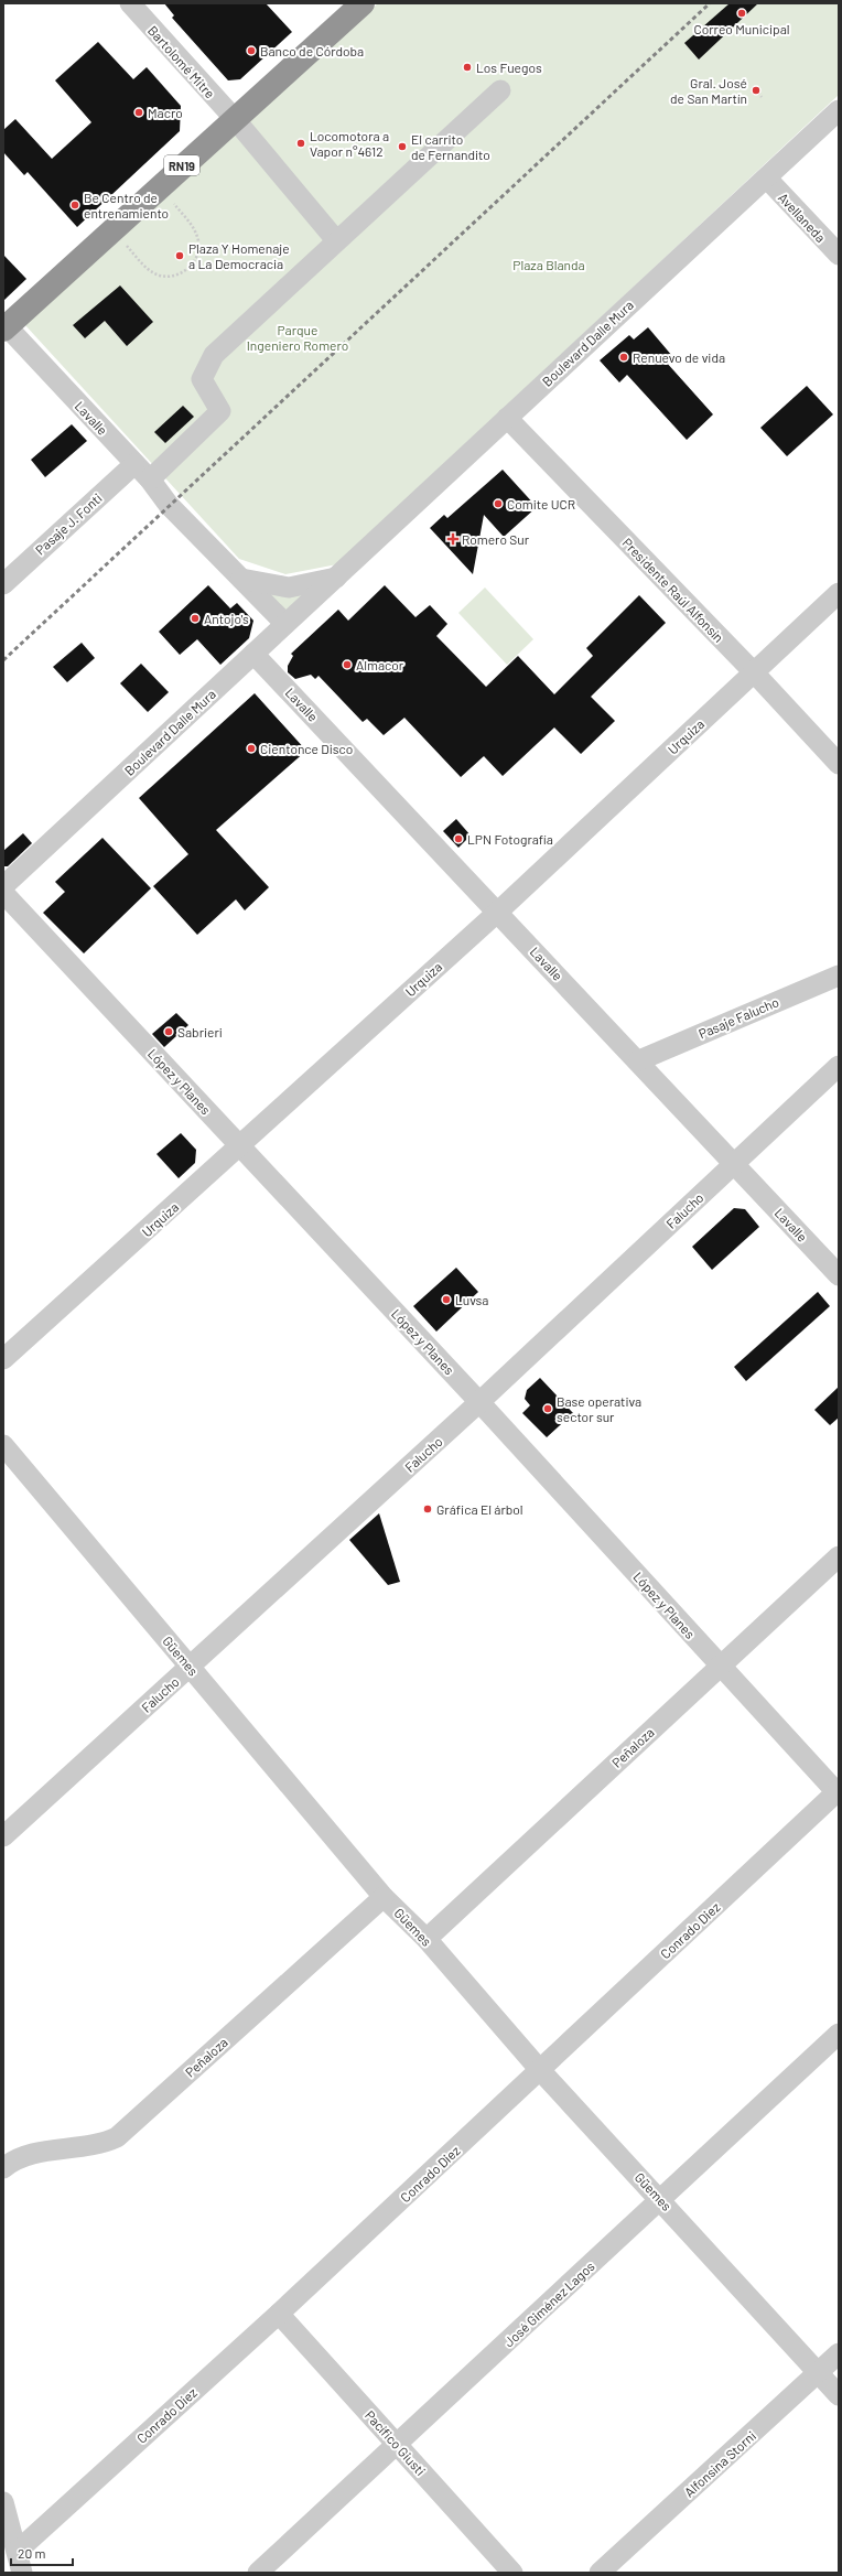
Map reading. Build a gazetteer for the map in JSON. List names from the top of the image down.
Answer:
{
  "streets": {
    "highway": ["RN19"],
    "street": [
      "Bartolomé Mitre",
      "Avellaneda",
      "Boulevard Dalle Mura",
      "Lavalle",
      "Pasaje J. Fonti",
      "Presidente Raúl Alfonsín",
      "Urquiza",
      "Pasaje Falucho",
      "López y Planes",
      "Falucho",
      "Güemes",
      "Peñaloza",
      "Conrado Diez",
      "José Giménez Lagos",
      "Pacífico Giusti",
      "Alfonsina Storni"
    ]
  },
  "crossings": [
    ["Bartolomé Mitre", "RN19"],
    ["RN19", "Lavalle"],
    ["Avellaneda", "Boulevard Dalle Mura"],
    ["Boulevard Dalle Mura", "Lavalle"],
    ["Boulevard Dalle Mura", "Presidente Raúl Alfonsín"],
    ["Lavalle", "Pasaje J. Fonti"],
    ["Lavalle", "Urquiza"],
    ["Lavalle", "Pasaje Falucho"],
    ["Lavalle", "Falucho"],
    ["Presidente Raúl Alfonsín", "Urquiza"],
    ["Urquiza", "López y Planes"],
    ["López y Planes", "Falucho"],
    ["López y Planes", "Peñaloza"],
    ["López y Planes", "Conrado Diez"],
    ["Falucho", "Güemes"],
    ["Güemes", "Peñaloza"],
    ["Güemes", "Conrado Diez"],
    ["Güemes", "José Giménez Lagos"],
    ["Güemes", "Alfonsina Storni"],
    ["Conrado Diez", "Pacífico Giusti"],
    ["José Giménez Lagos", "Pacífico Giusti"]
  ],
  "parks": ["Plaza Blanda", "Parque Ingeniero Romero"],
  "places": {
    "other": [
      "Correo Municipal",
      "Banco de Córdoba",
      "Los Fuegos",
      "Gral. José de San Martín",
      "Macro",
      "Locomotora a Vapor n°4612",
      "El carrito de Fernandito",
      "Be Centro de entrenamiento",
      "Plaza Y Homenaje a La Democracia",
      "Renuevo de vida",
      "Comite UCR",
      "Antojo's",
      "Almacor",
      "Cientonce Disco",
      "LPN Fotografía",
      "Sabrieri",
      "Luvsa",
      "Base operativa sector sur",
      "Gráfica El árbol"
    ],
    "health": ["Romero Sur"]
  },
  "scale_bar": "20 m"
}
